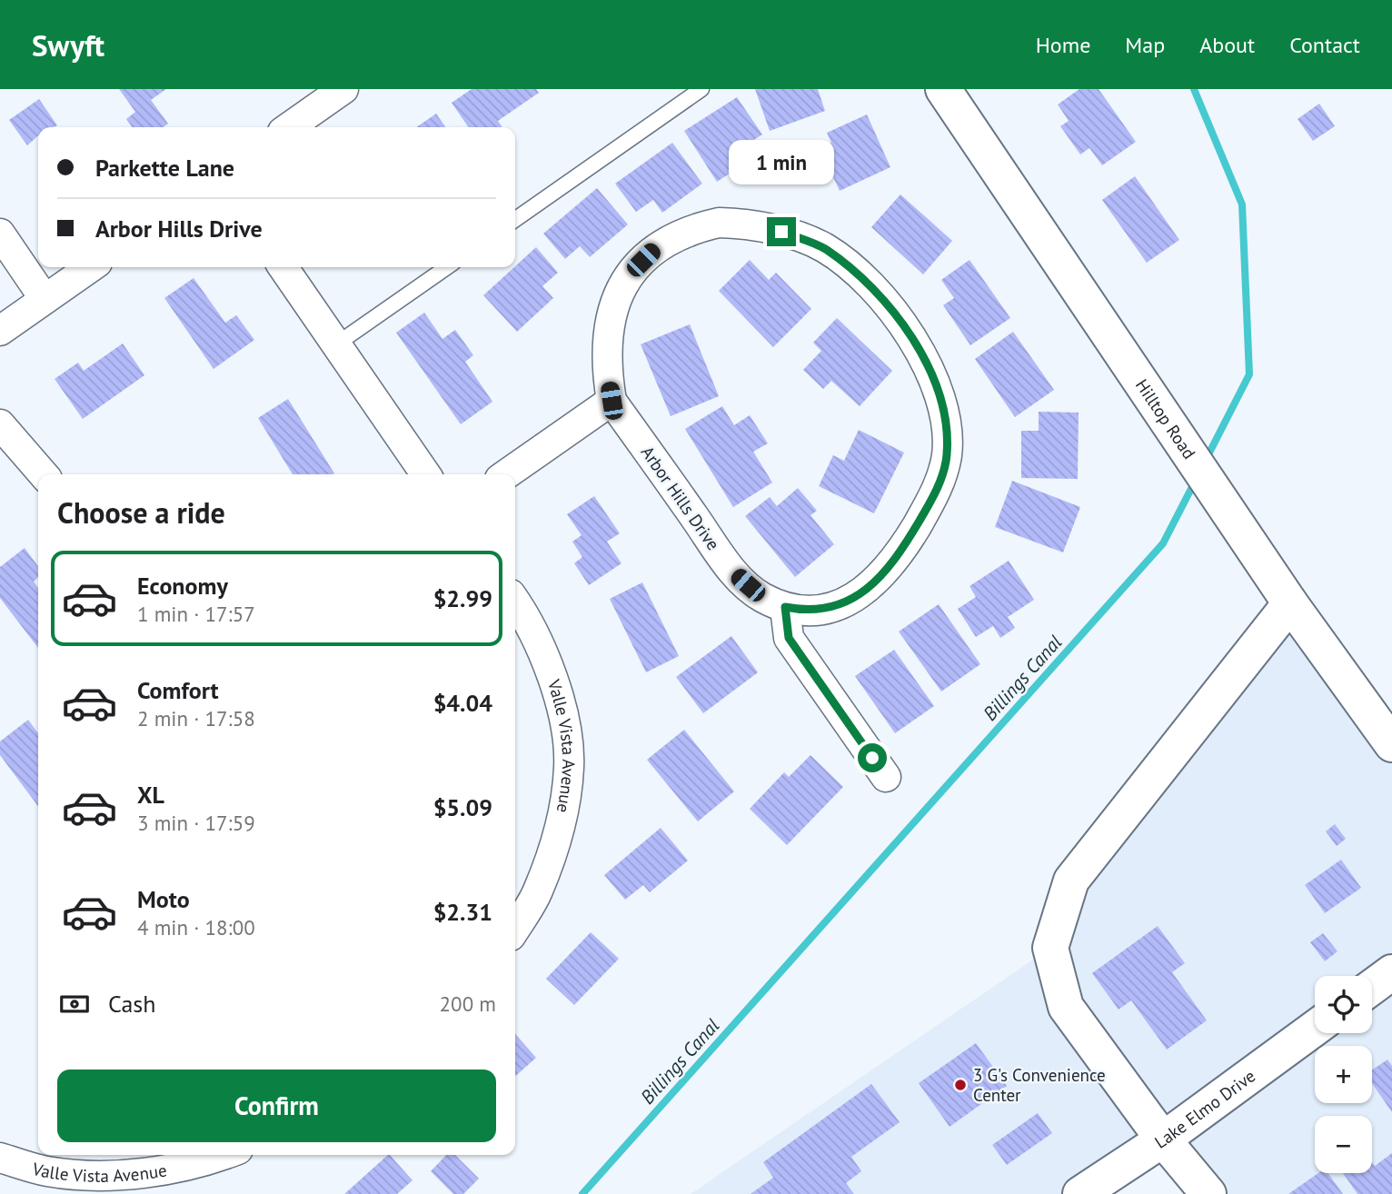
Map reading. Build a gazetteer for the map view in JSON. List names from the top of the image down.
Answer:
{
  "streets": {
    "main road": ["Hilltop Road", "Lake Elmo Drive"],
    "street": ["Arbor Hills Drive", "Valle Vista Avenue"]
  },
  "water": ["Billings Canal"],
  "places": ["3 G's Convenience Center"],
  "page": {
    "header": "Swyft",
    "nav": [
      "Home",
      "Map",
      "About",
      "Contact"
    ],
    "banner": ["Parkette Lane", "Arbor Hills Drive"],
    "bubble": "1 min",
    "heading": "Choose a ride",
    "list": [
      {
        "name": "Economy",
        "note": "1 min · 17:57",
        "value": "$2.99"
      },
      {
        "name": "Comfort",
        "note": "2 min · 17:58",
        "value": "$4.04"
      },
      {
        "name": "XL",
        "note": "3 min · 17:59",
        "value": "$5.09"
      },
      {
        "name": "Moto",
        "note": "4 min · 18:00",
        "value": "$2.31"
      }
    ],
    "pay": ["Cash", "200 m"],
    "map_buttons": ["+", "−"],
    "buttons": "Confirm"
  }
}
